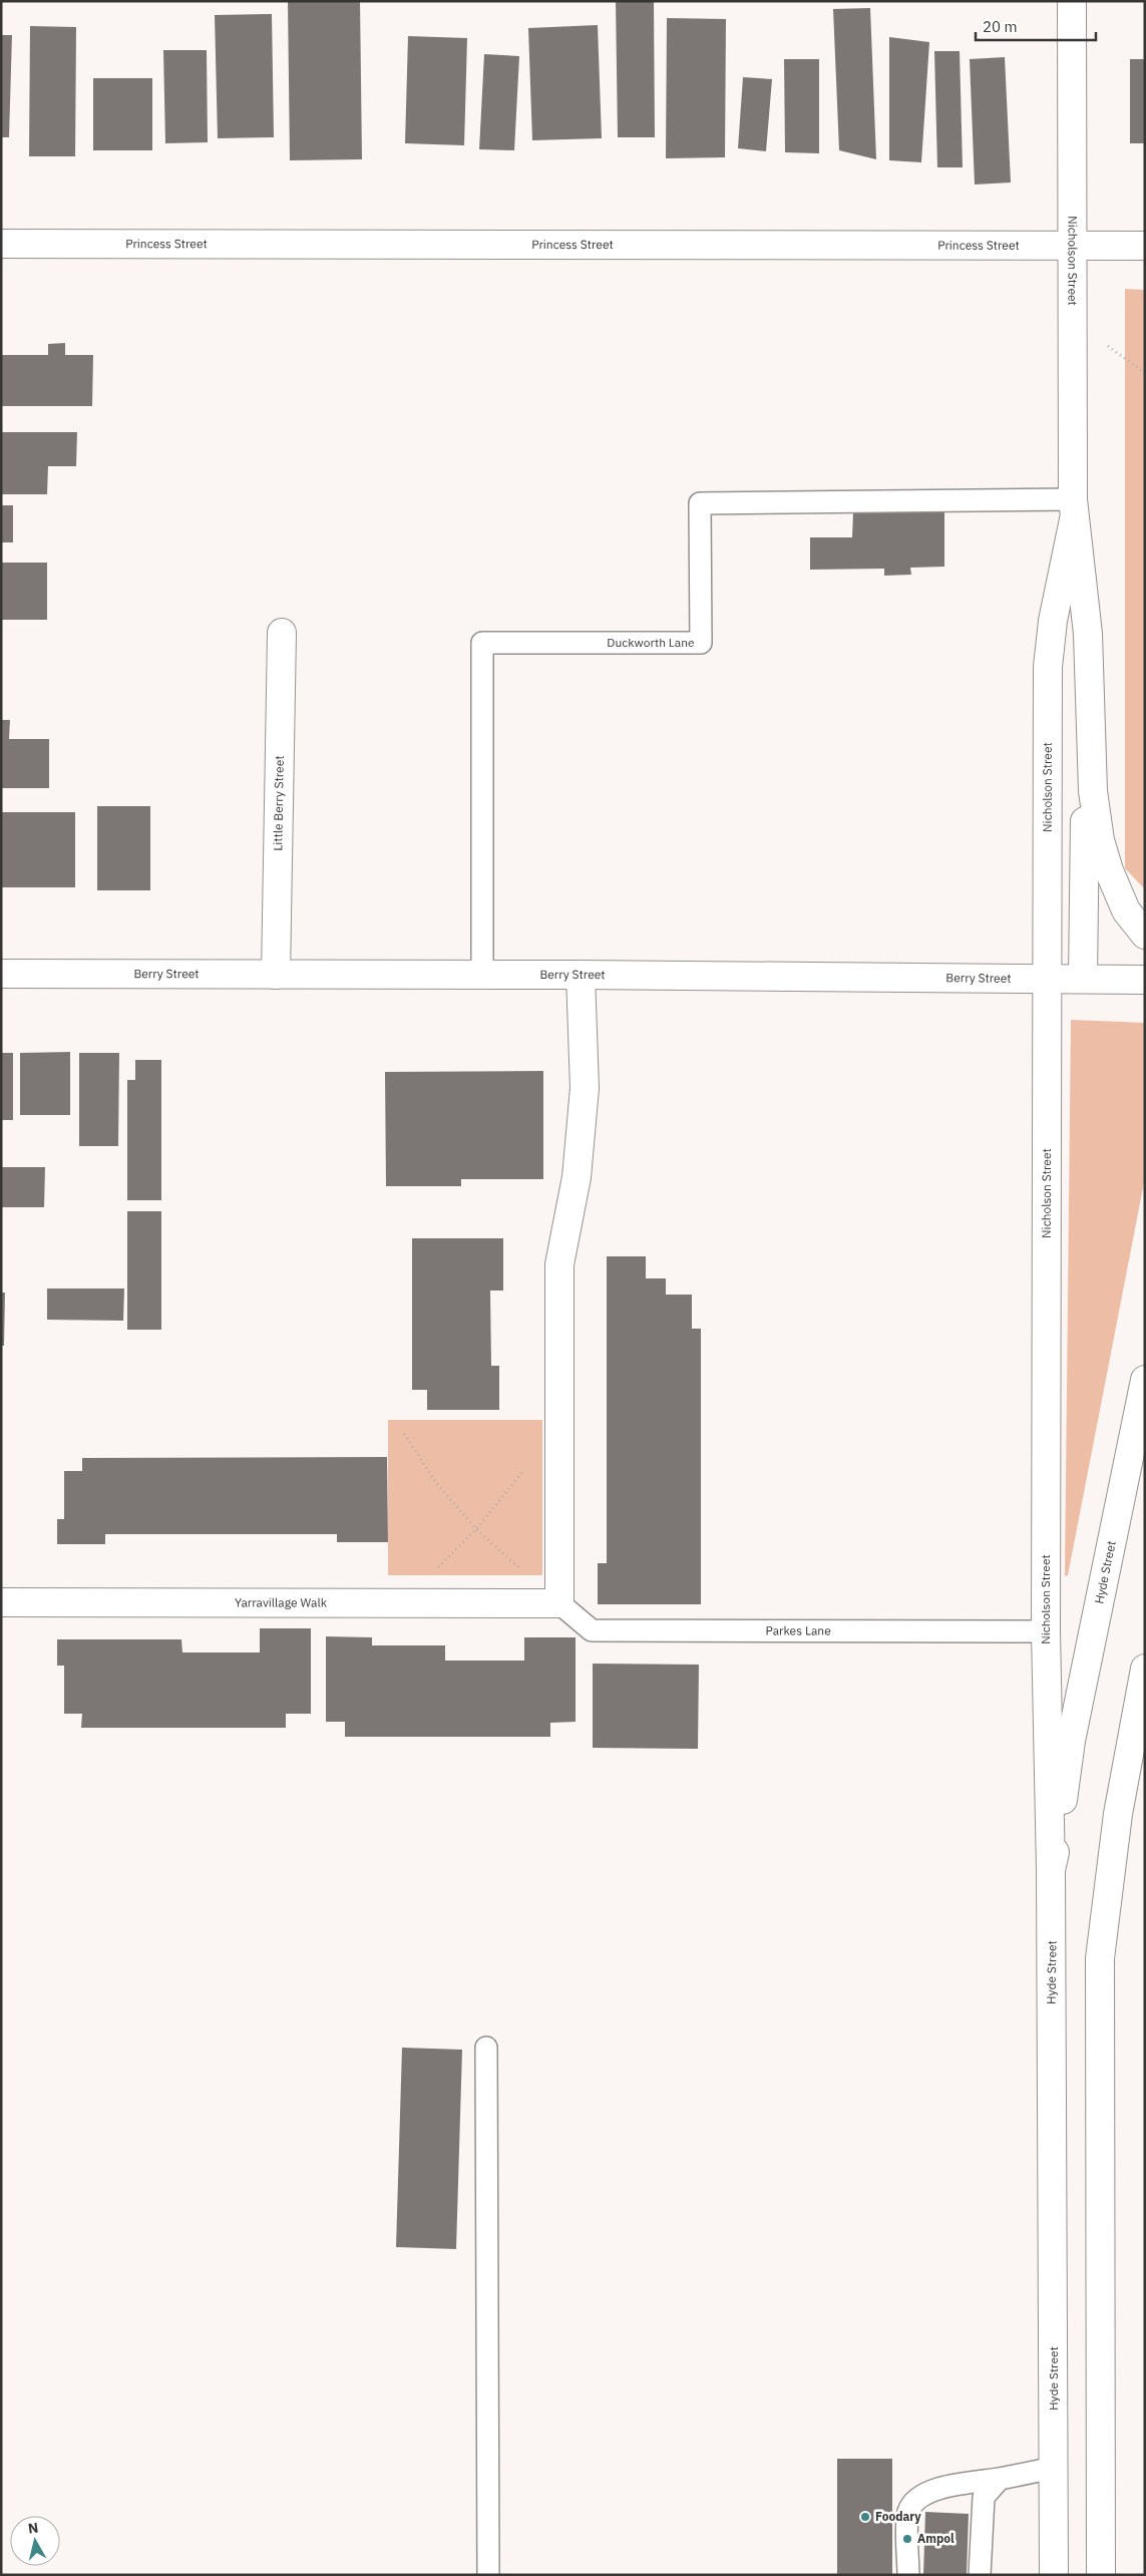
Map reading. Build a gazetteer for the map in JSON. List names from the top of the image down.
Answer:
{
  "streets": {
    "street": [
      "Princess Street",
      "Nicholson Street",
      "Little Berry Street",
      "Berry Street",
      "Hyde Street",
      "Yarravillage Walk"
    ],
    "lane": ["Duckworth Lane", "Parkes Lane"]
  },
  "crossings": [
    ["Princess Street", "Nicholson Street"],
    ["Nicholson Street", "Duckworth Lane"],
    ["Nicholson Street", "Berry Street"],
    ["Nicholson Street", "Hyde Street"],
    ["Nicholson Street", "Parkes Lane"],
    ["Duckworth Lane", "Berry Street"],
    ["Little Berry Street", "Berry Street"],
    ["Yarravillage Walk", "Parkes Lane"]
  ],
  "places": ["Foodary", "Ampol"],
  "scale_bar": "20 m",
  "north": "top"
}
